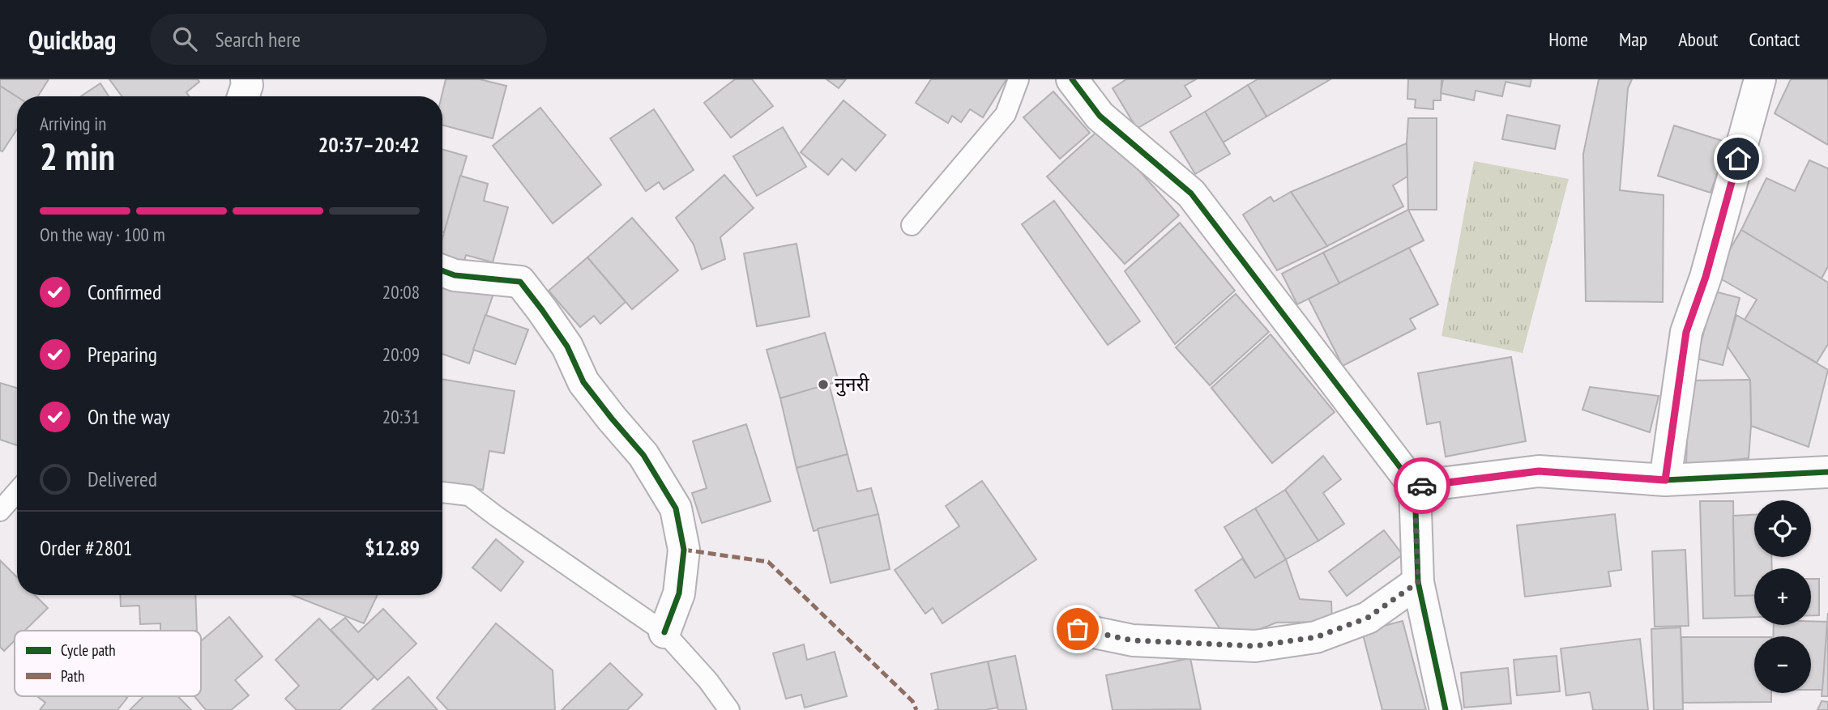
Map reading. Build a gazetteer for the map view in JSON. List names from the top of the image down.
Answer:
{
  "places": ["नुनरी"],
  "legend": ["Cycle path", "Path"],
  "page": {
    "header": "Quickbag",
    "search": "Search here",
    "nav": [
      "Home",
      "Map",
      "About",
      "Contact"
    ],
    "heading": ["2 min", "Arriving in", "20:37–20:42"],
    "panel": ["Order #2801", "$12.89"],
    "bar": "On the way · 100 m",
    "list": [
      ["Confirmed", "20:08"],
      ["Preparing", "20:09"],
      ["On the way", "20:31"],
      "Delivered"
    ],
    "map_buttons": ["+", "−"]
  }
}
